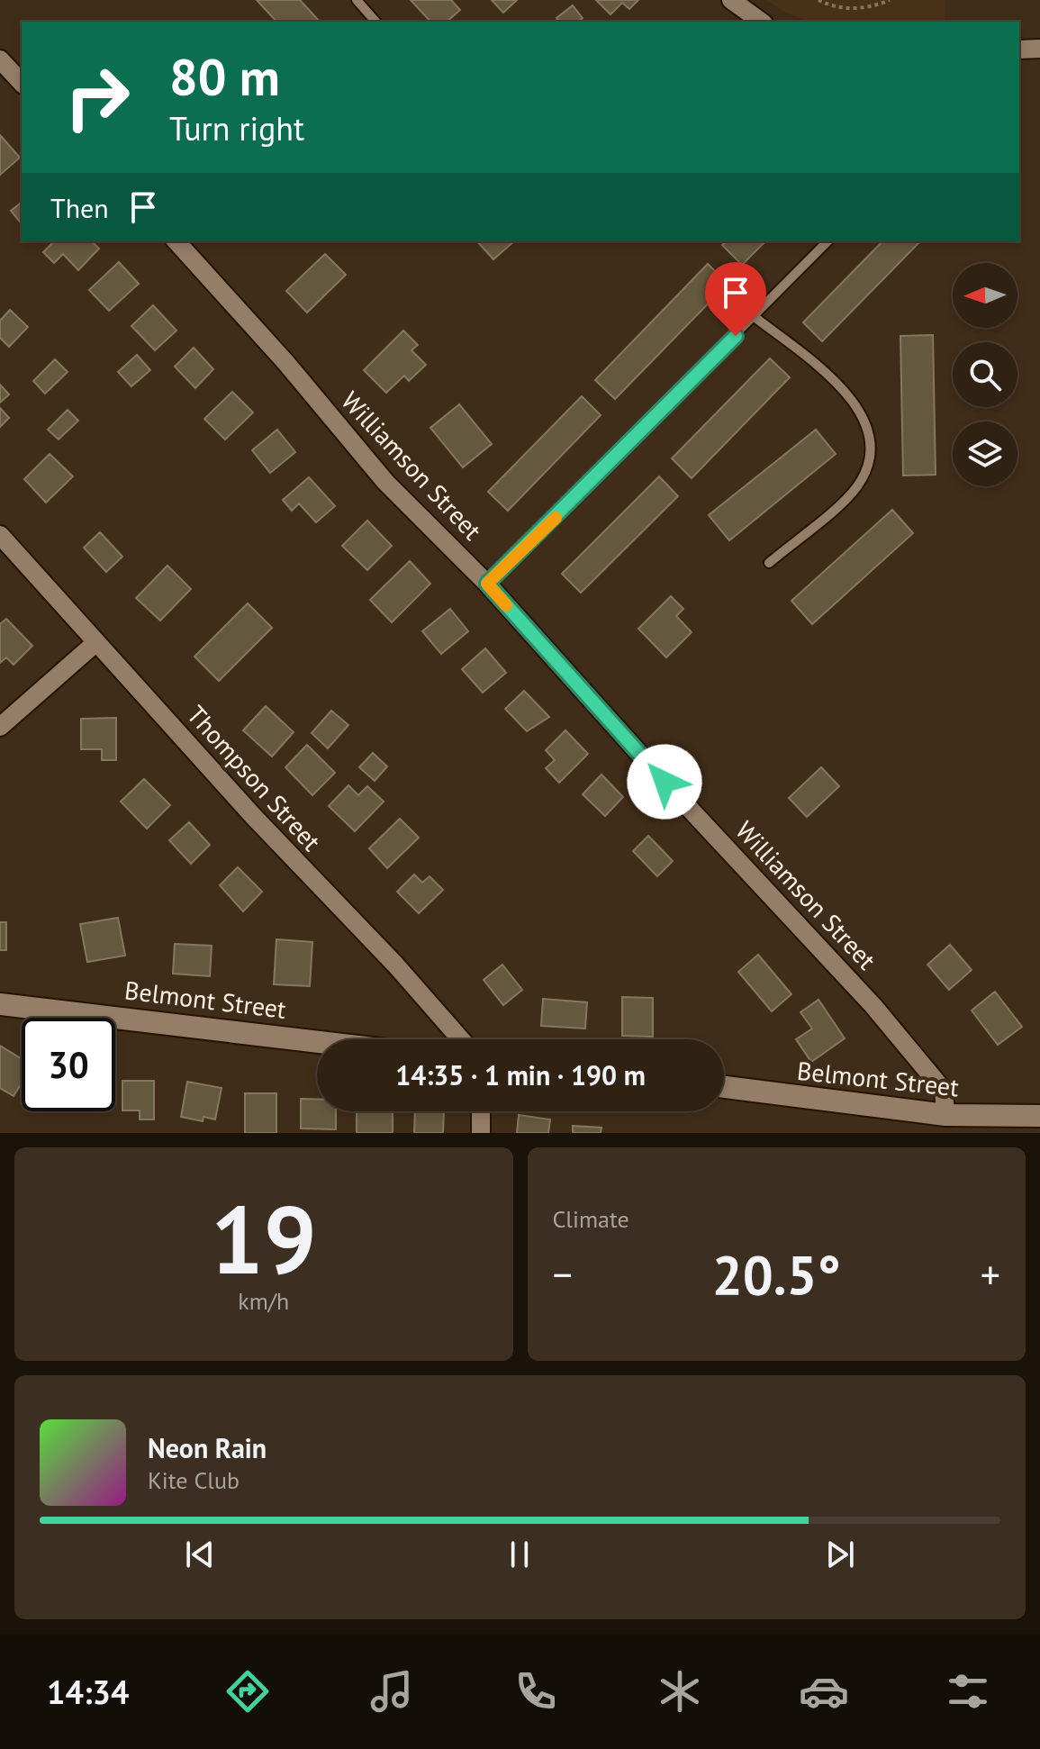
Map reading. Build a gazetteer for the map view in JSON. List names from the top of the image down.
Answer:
{
  "streets": {
    "street": ["Williamson Street", "Thompson Street", "Belmont Street"]
  },
  "crossings": [
    ["Williamson Street", "Belmont Street"]
  ],
  "north": "left",
  "page": {
    "turn": ["80 m", "Turn right"],
    "then": "Then",
    "limit": "30",
    "trip": "14:35 · 1 min · 190 m",
    "tile": [
      ["19", "km/h"],
      "Climate"
    ],
    "heat": ["−", "20.5°", "+"],
    "song": ["Neon Rain", "Kite Club"],
    "tabs": "14:34"
  }
}
